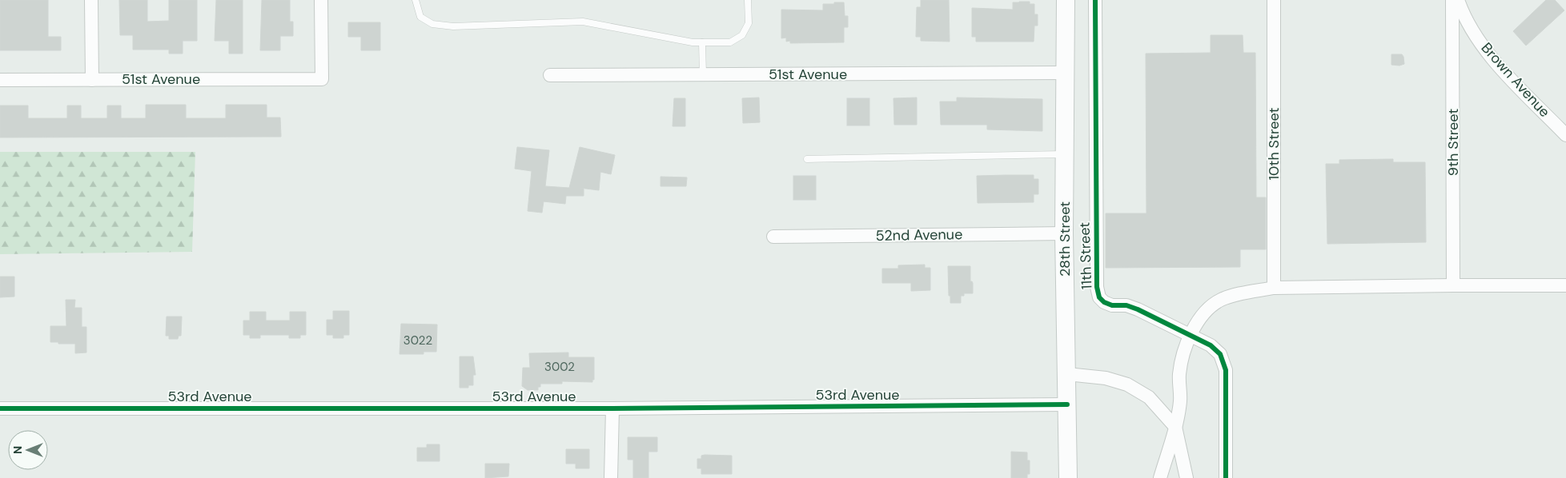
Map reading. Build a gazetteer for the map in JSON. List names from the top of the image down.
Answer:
{
  "streets": {
    "main road": ["28th Street"],
    "street": [
      "51st Avenue",
      "Brown Avenue",
      "9th Street",
      "10th Street",
      "52nd Avenue",
      "11th Street",
      "53rd Avenue"
    ]
  },
  "crossings": [
    ["51st Avenue", "28th Street"],
    ["52nd Avenue", "28th Street"],
    ["28th Street", "53rd Avenue"]
  ],
  "house_numbers": ["3022", "3002"],
  "north": "left"
}
